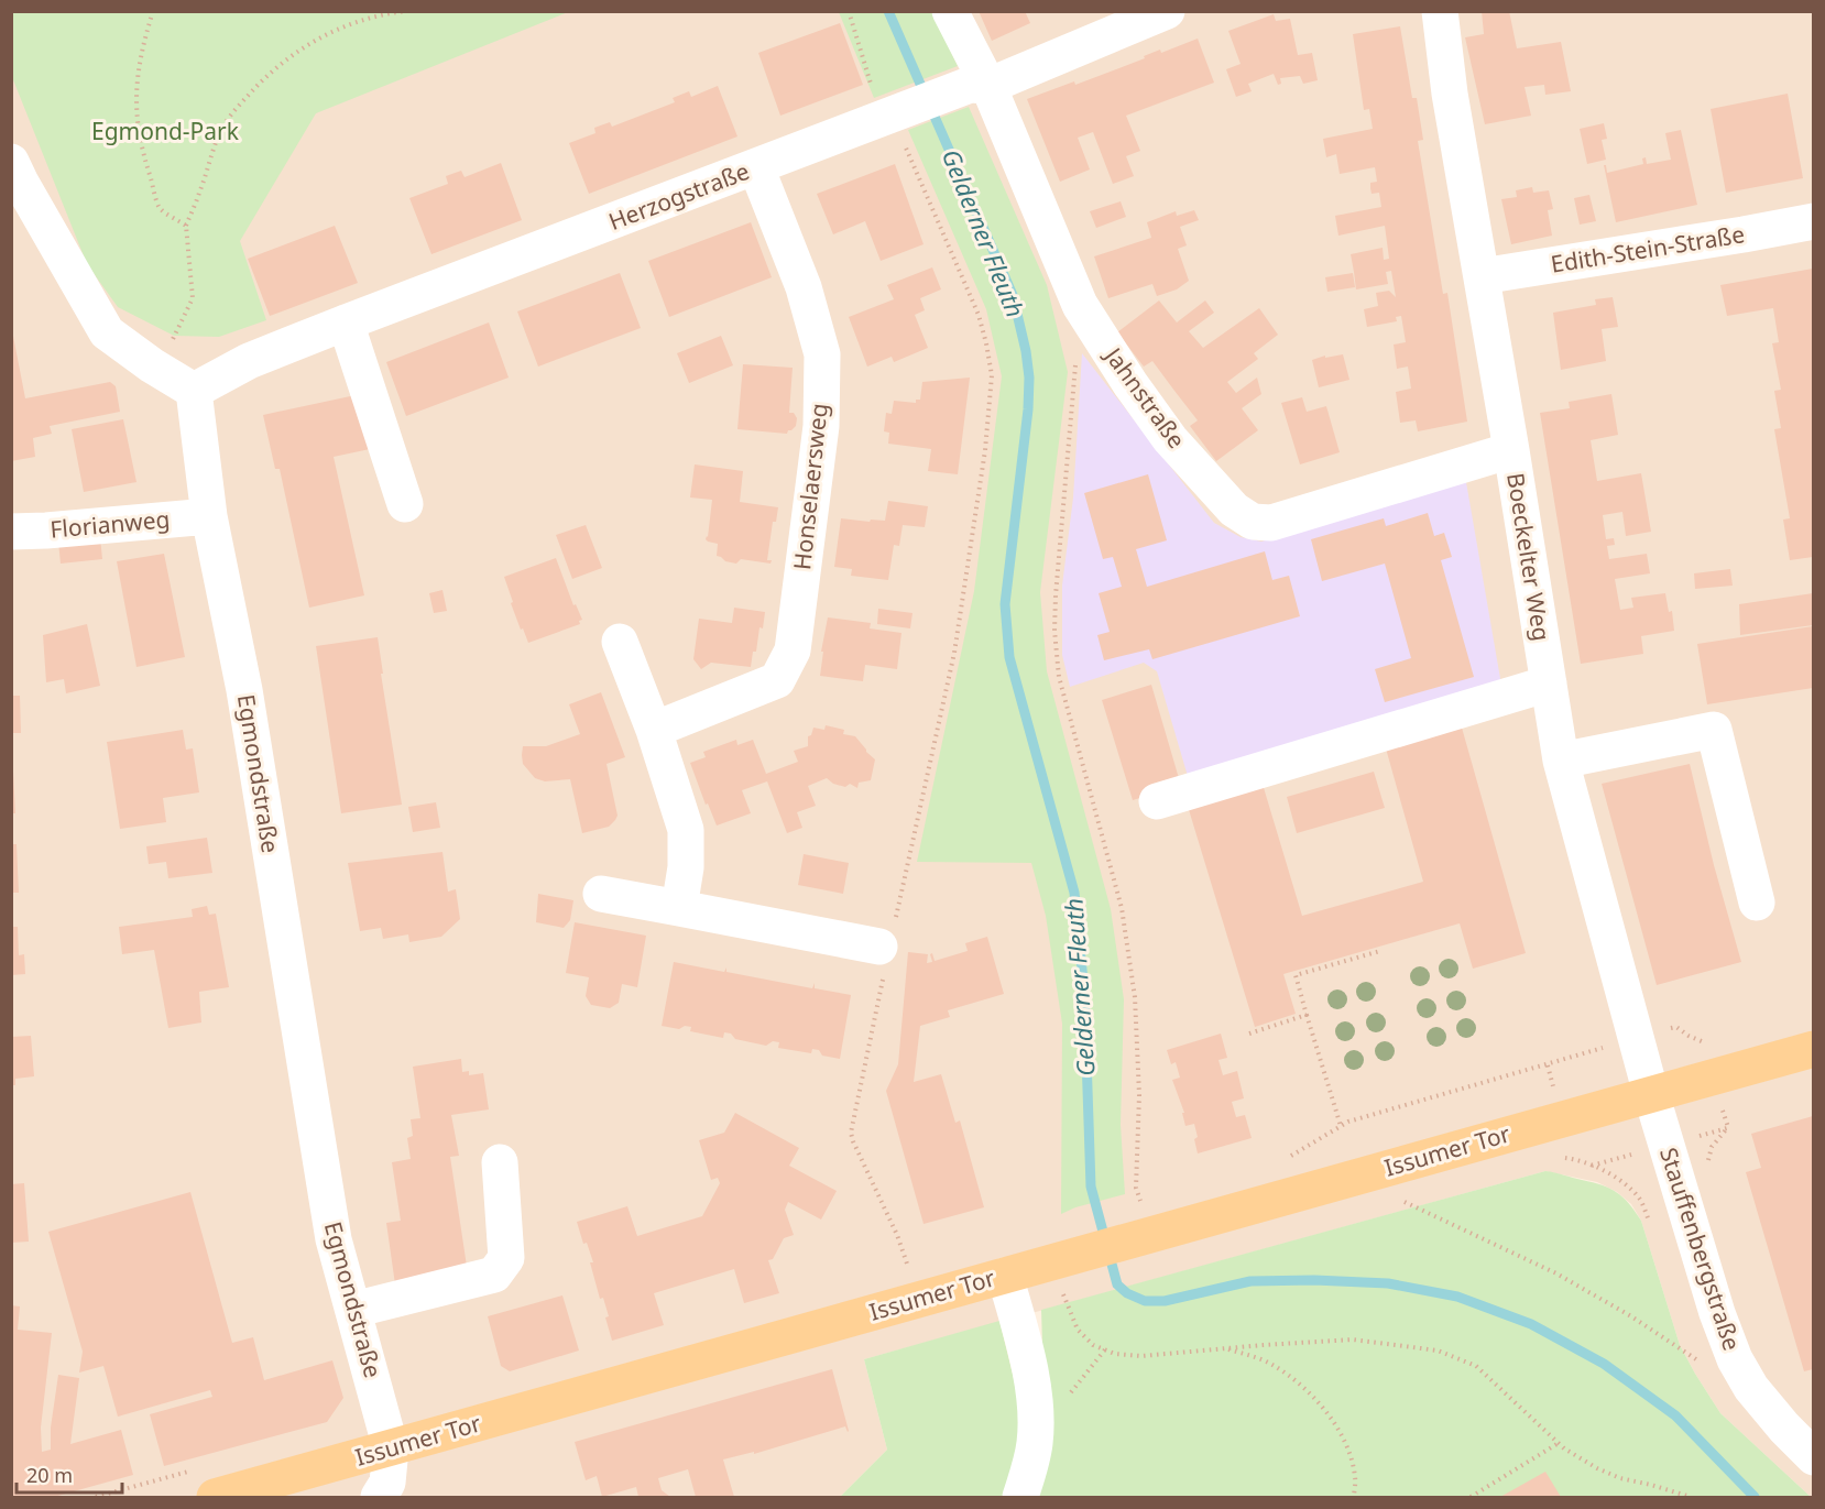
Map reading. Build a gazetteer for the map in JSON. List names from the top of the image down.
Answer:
{
  "streets": {
    "main road": ["Issumer Tor"],
    "street": [
      "Herzogstraße",
      "Edith-Stein-Straße",
      "Jahnstraße",
      "Honselaersweg",
      "Florianweg",
      "Boeckelter Weg",
      "Egmondstraße",
      "Stauffenbergstraße"
    ]
  },
  "crossings": [
    ["Herzogstraße", "Jahnstraße"],
    ["Herzogstraße", "Honselaersweg"],
    ["Herzogstraße", "Egmondstraße"],
    ["Edith-Stein-Straße", "Boeckelter Weg"],
    ["Jahnstraße", "Boeckelter Weg"],
    ["Florianweg", "Egmondstraße"],
    ["Boeckelter Weg", "Issumer Tor"],
    ["Boeckelter Weg", "Stauffenbergstraße"],
    ["Egmondstraße", "Issumer Tor"],
    ["Issumer Tor", "Stauffenbergstraße"]
  ],
  "water": ["Gelderner Fleuth"],
  "parks": ["Egmond-Park"],
  "scale_bar": "20 m"
}
